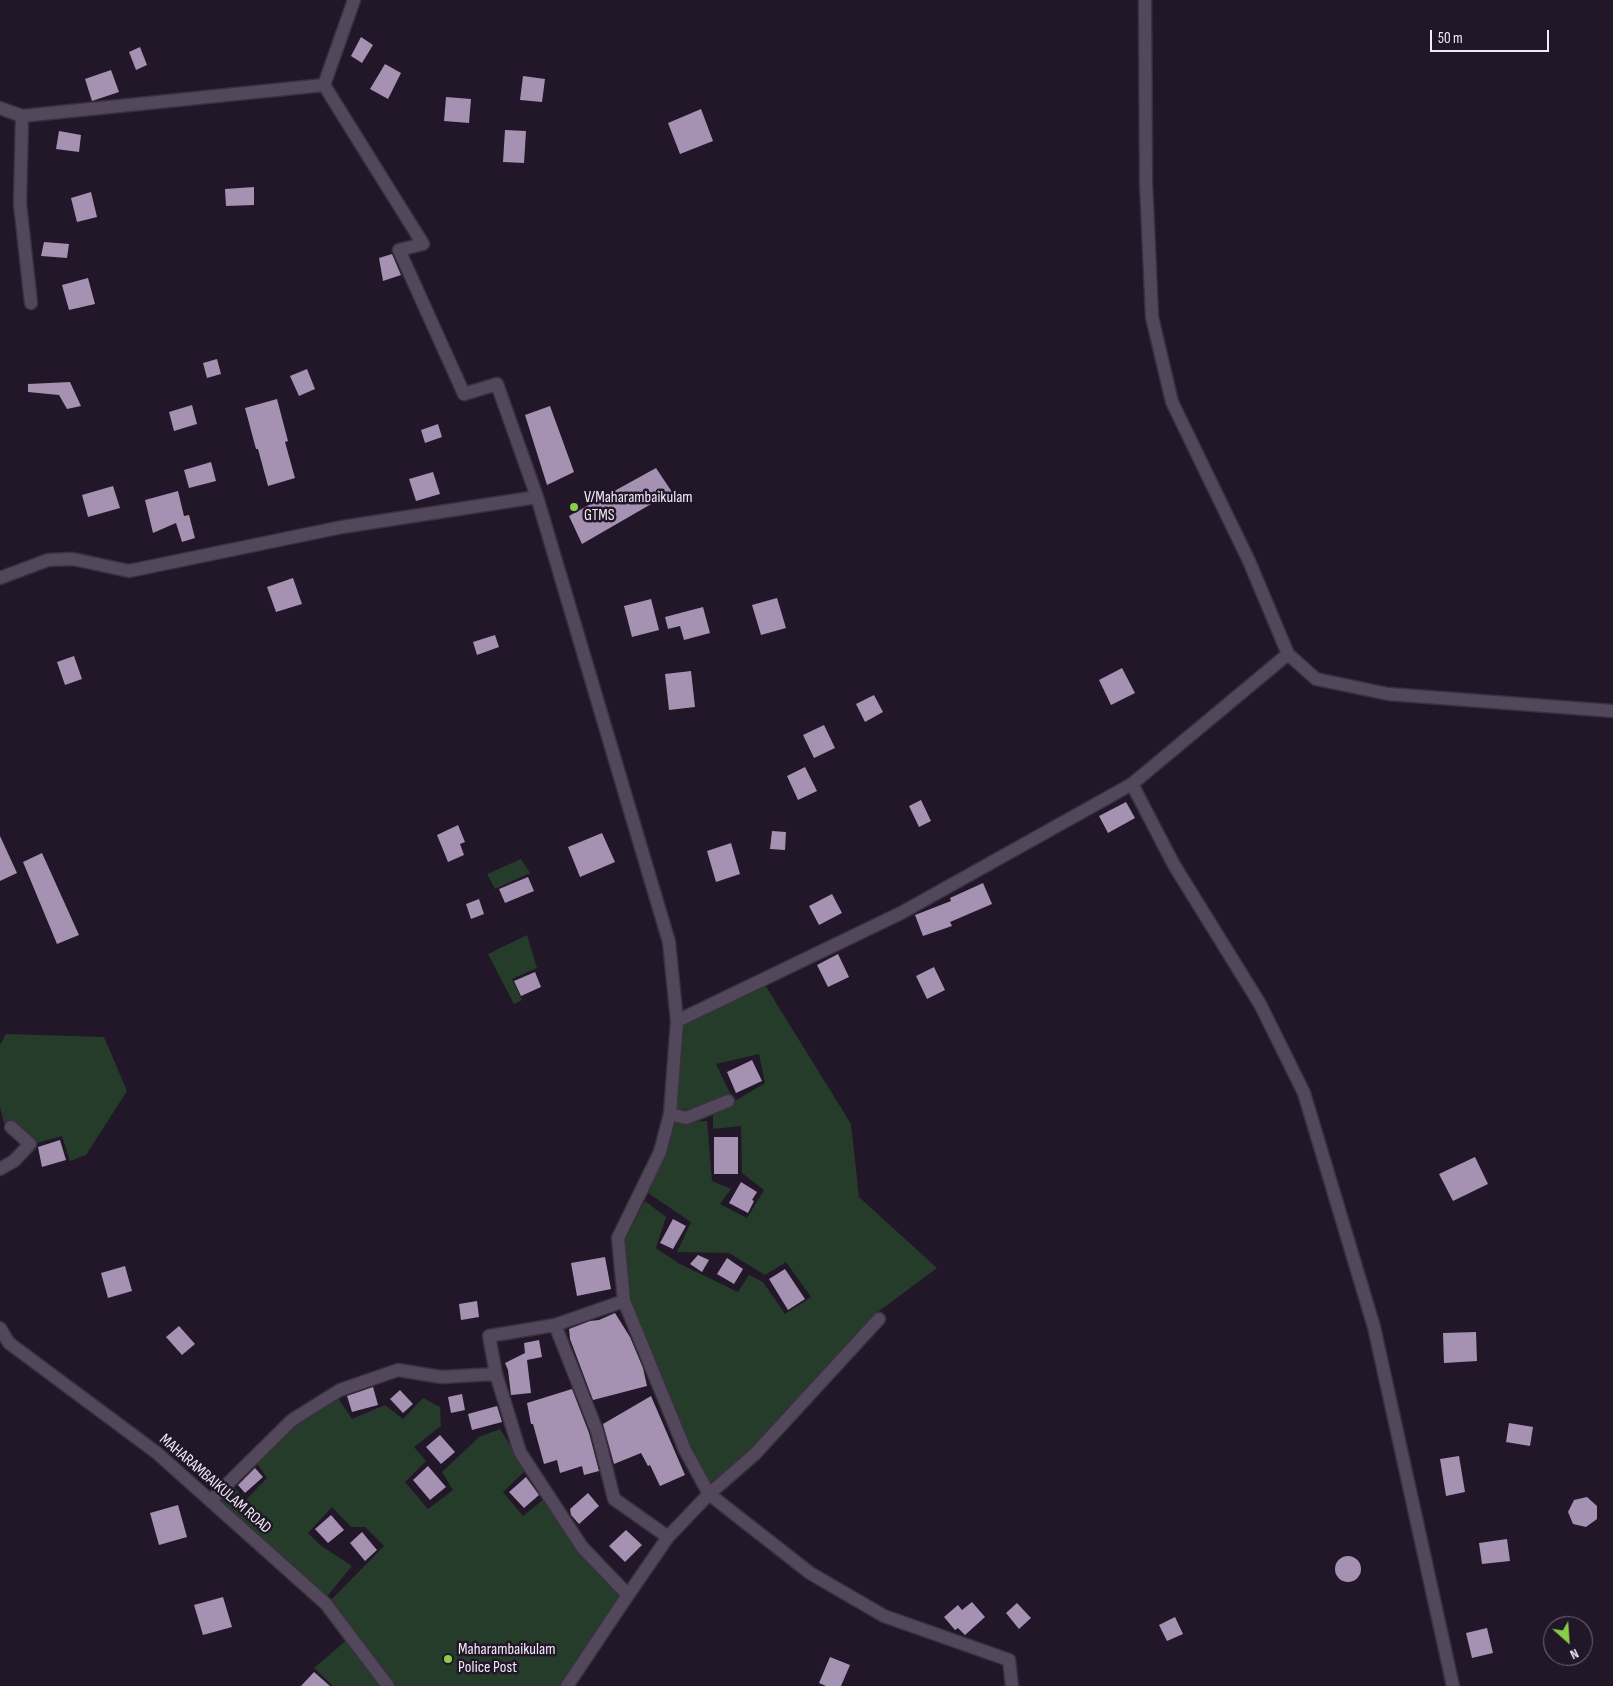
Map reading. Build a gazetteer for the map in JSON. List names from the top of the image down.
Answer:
{
  "streets": {
    "street": ["MAHARAMBAIKULAM ROAD"]
  },
  "places": ["V/Maharambaikulam GTMS", "Maharambaikulam Police Post"],
  "scale_bar": "50 m",
  "north": "bottom right"
}
